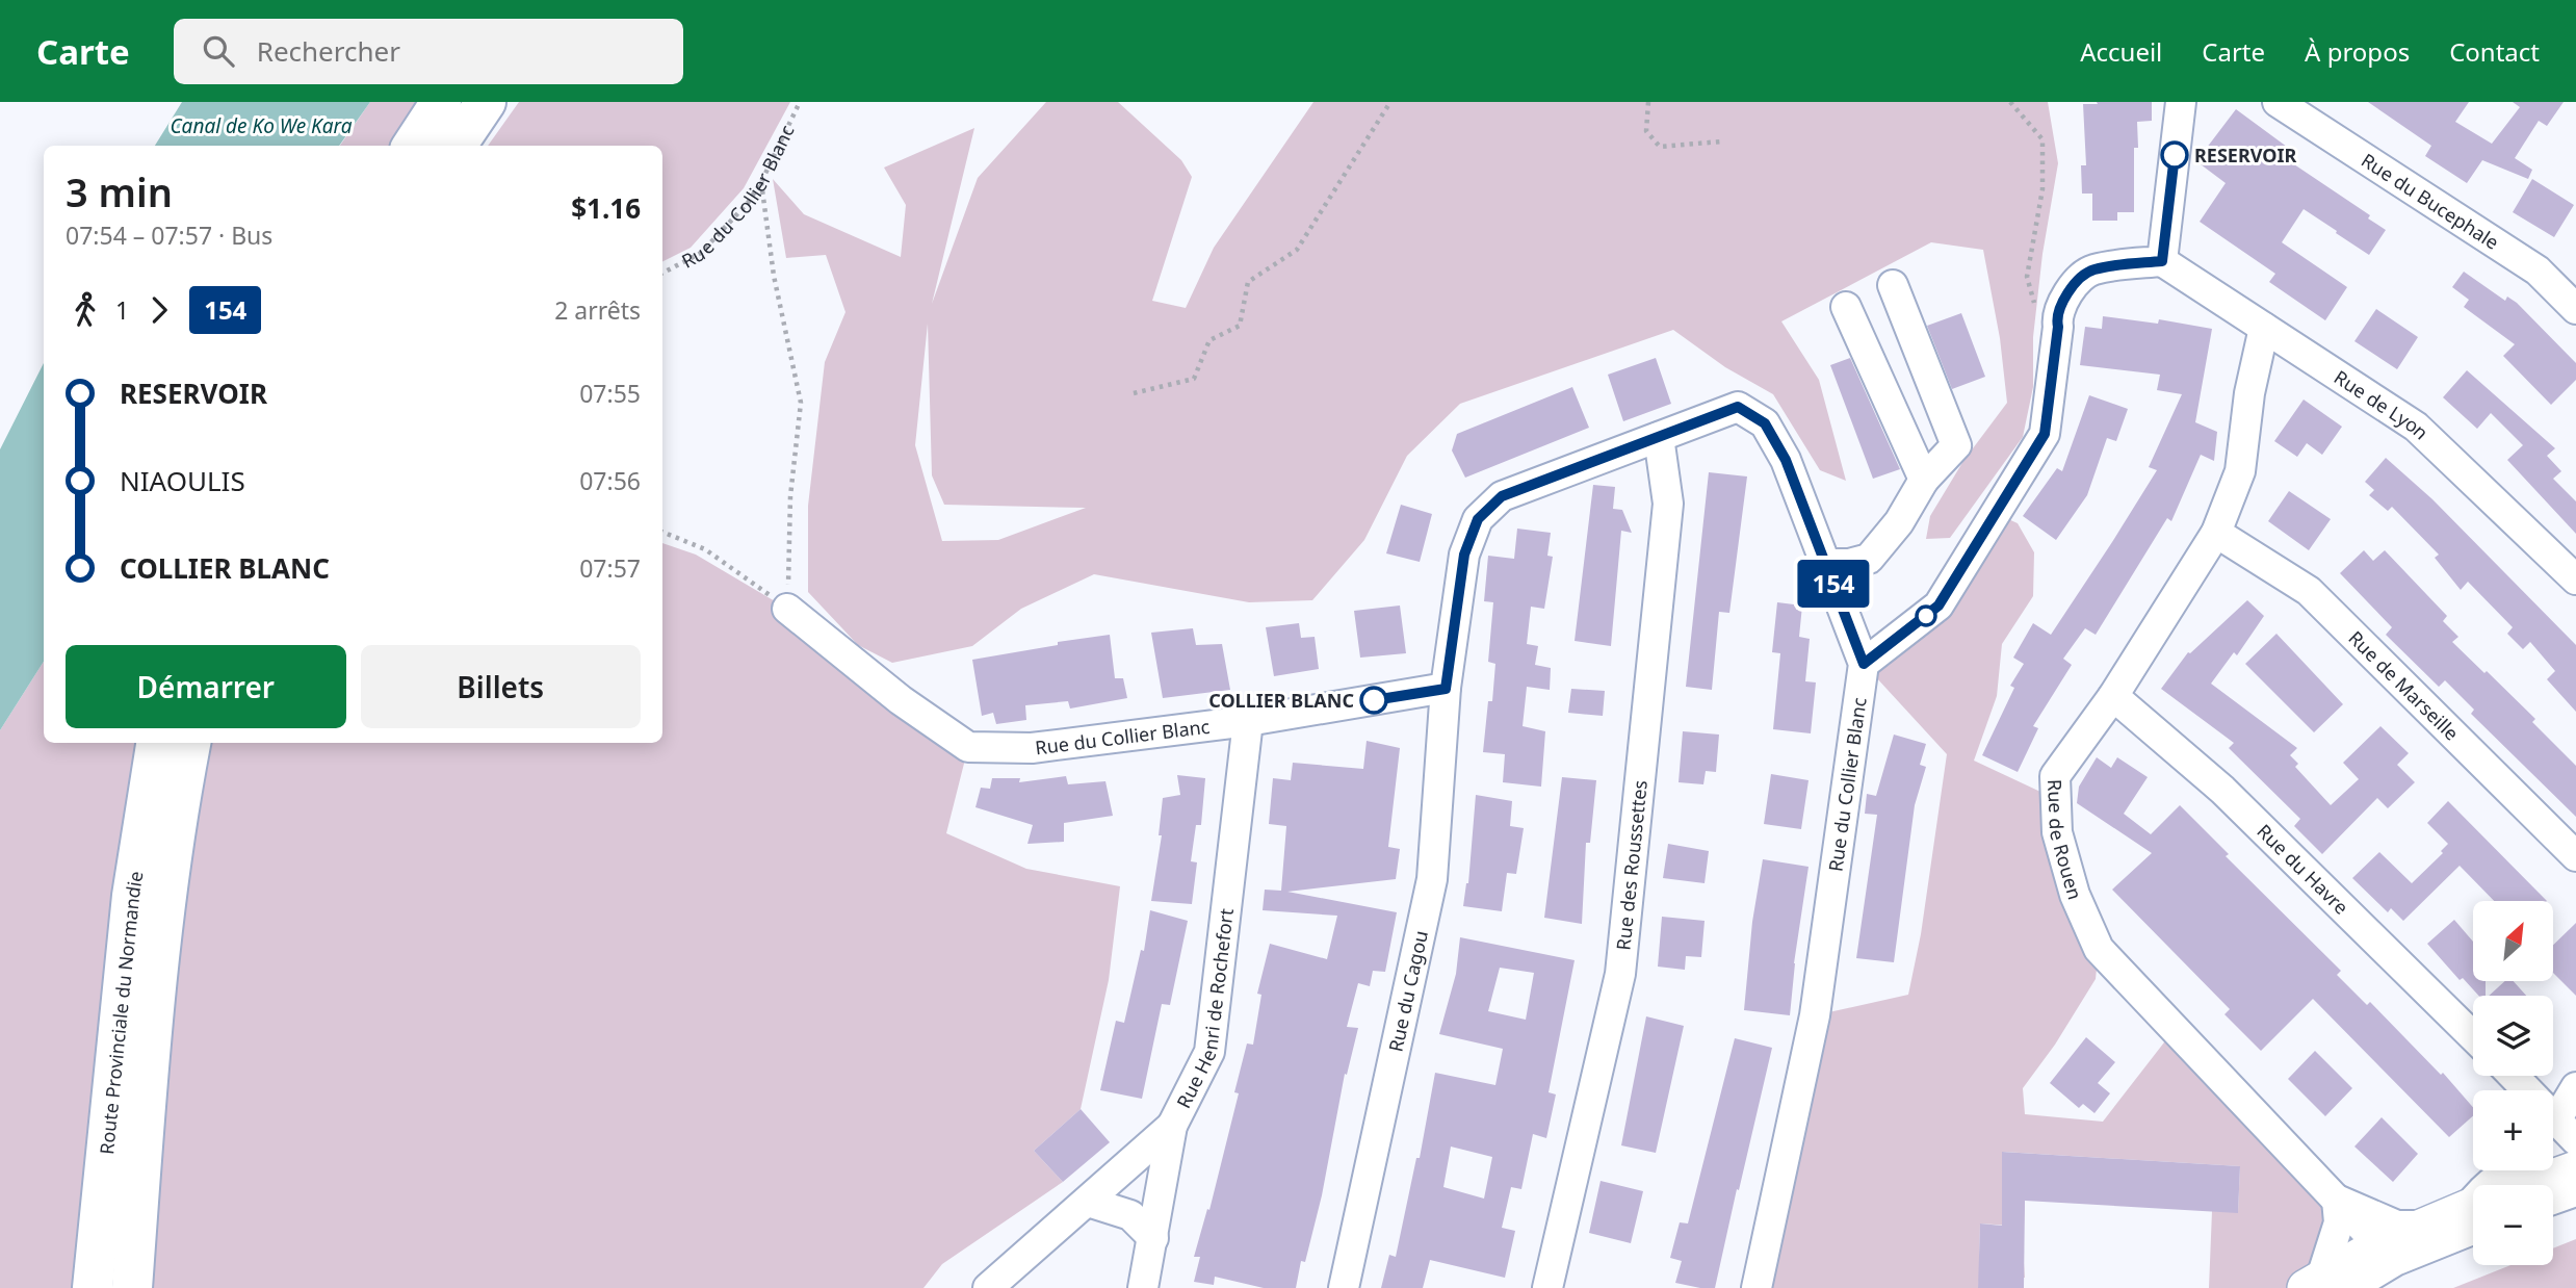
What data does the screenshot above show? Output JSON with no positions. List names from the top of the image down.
{
  "streets": {
    "highway": ["Route Provinciale du Normandie"],
    "street": [
      "Rue du Collier Blanc",
      "Rue du Bucephale",
      "Rue de Lyon",
      "Rue de Marseille",
      "Rue de Rouen",
      "Rue des Roussettes",
      "Rue du Havre",
      "Rue du Cagou",
      "Rue Henri de Rochefort"
    ]
  },
  "crossings": [
    ["Rue du Collier Blanc", "Rue des Roussettes"],
    ["Rue du Collier Blanc", "Rue du Cagou"],
    ["Rue du Collier Blanc", "Rue Henri de Rochefort"],
    ["Rue de Lyon", "Rue de Rouen"],
    ["Rue de Marseille", "Rue de Rouen"],
    ["Rue de Rouen", "Rue du Havre"]
  ],
  "water": ["Canal de Ko We Kara"],
  "places": ["RESERVOIR", "COLLIER BLANC"],
  "lines": ["bus line 154"],
  "north": "top right",
  "page": {
    "header": "Carte",
    "search": "Rechercher",
    "nav": [
      "Accueil",
      "Carte",
      "À propos",
      "Contact"
    ],
    "on_map": "154",
    "heading": ["3 min", "07:54 – 07:57 · Bus", "$1.16"],
    "legs": ["1", "154", "2 arrêts"],
    "list": [
      {
        "name": "RESERVOIR",
        "value": "07:55"
      },
      {
        "name": "NIAOULIS",
        "value": "07:56"
      },
      {
        "name": "COLLIER BLANC",
        "value": "07:57"
      }
    ],
    "buttons": ["Démarrer", "Billets"],
    "map_buttons": ["+", "−"]
  }
}
